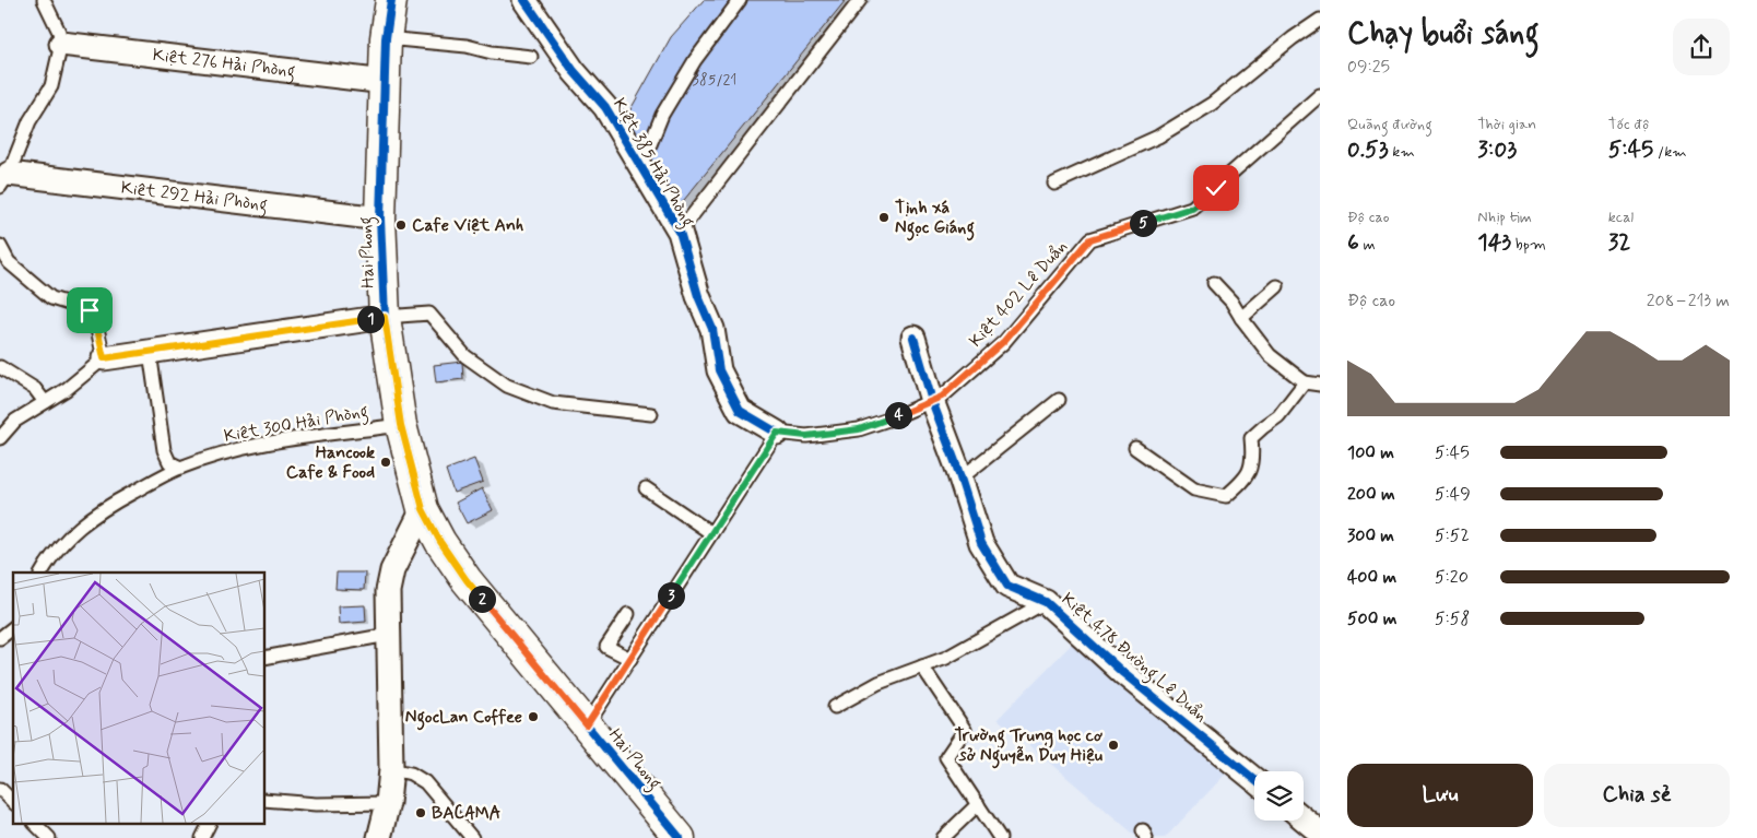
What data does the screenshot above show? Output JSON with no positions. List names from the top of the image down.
{
  "streets": {
    "street": [
      "Kiệt 276 Hải Phòng",
      "Kiệt 385 Hải Phòng",
      "Kiệt 292 Hải Phòng",
      "Hai Phong",
      "Kiệt 478 Đường Lê Duẩn"
    ],
    "lane": ["Kiệt 402 Lê Duẩn", "Kiệt 300 Hải Phòng"]
  },
  "crossings": [
    ["Kiệt 276 Hải Phòng", "Hai Phong"],
    ["Kiệt 385 Hải Phòng", "Kiệt 402 Lê Duẩn"],
    ["Kiệt 292 Hải Phòng", "Hai Phong"],
    ["Hai Phong", "Kiệt 300 Hải Phòng"],
    ["Kiệt 402 Lê Duẩn", "Kiệt 478 Đường Lê Duẩn"]
  ],
  "places": [
    "Tịnh xá Ngọc Giáng",
    "Cafe Việt Anh",
    "Hancook Cafe & Food",
    "NgocLan Coffee",
    "Trường Trung học cơ sở Nguyễn Duy Hiệu",
    "BACAMA"
  ],
  "house_numbers": ["385/21"],
  "page": {
    "heading": ["Chạy buổi sáng", "09:25"],
    "stats": [
      ["Quãng đường", "0.53 km"],
      ["Thời gian", "3:03"],
      ["Tốc độ", "5:45 /km"],
      ["Độ cao", "6 m"],
      ["Nhịp tim", "143 bpm"],
      ["kcal", "32"]
    ],
    "pins": [
      "5",
      "1",
      "4",
      "3",
      "2"
    ],
    "chart": ["Độ cao", "208–213 m"],
    "list": [
      {
        "name": "100 m",
        "note": "5:45"
      },
      {
        "name": "200 m",
        "note": "5:49"
      },
      {
        "name": "300 m",
        "note": "5:52"
      },
      {
        "name": "400 m",
        "note": "5:20"
      },
      {
        "name": "500 m",
        "note": "5:58"
      }
    ],
    "buttons": ["Lưu", "Chia sẻ"]
  }
}
